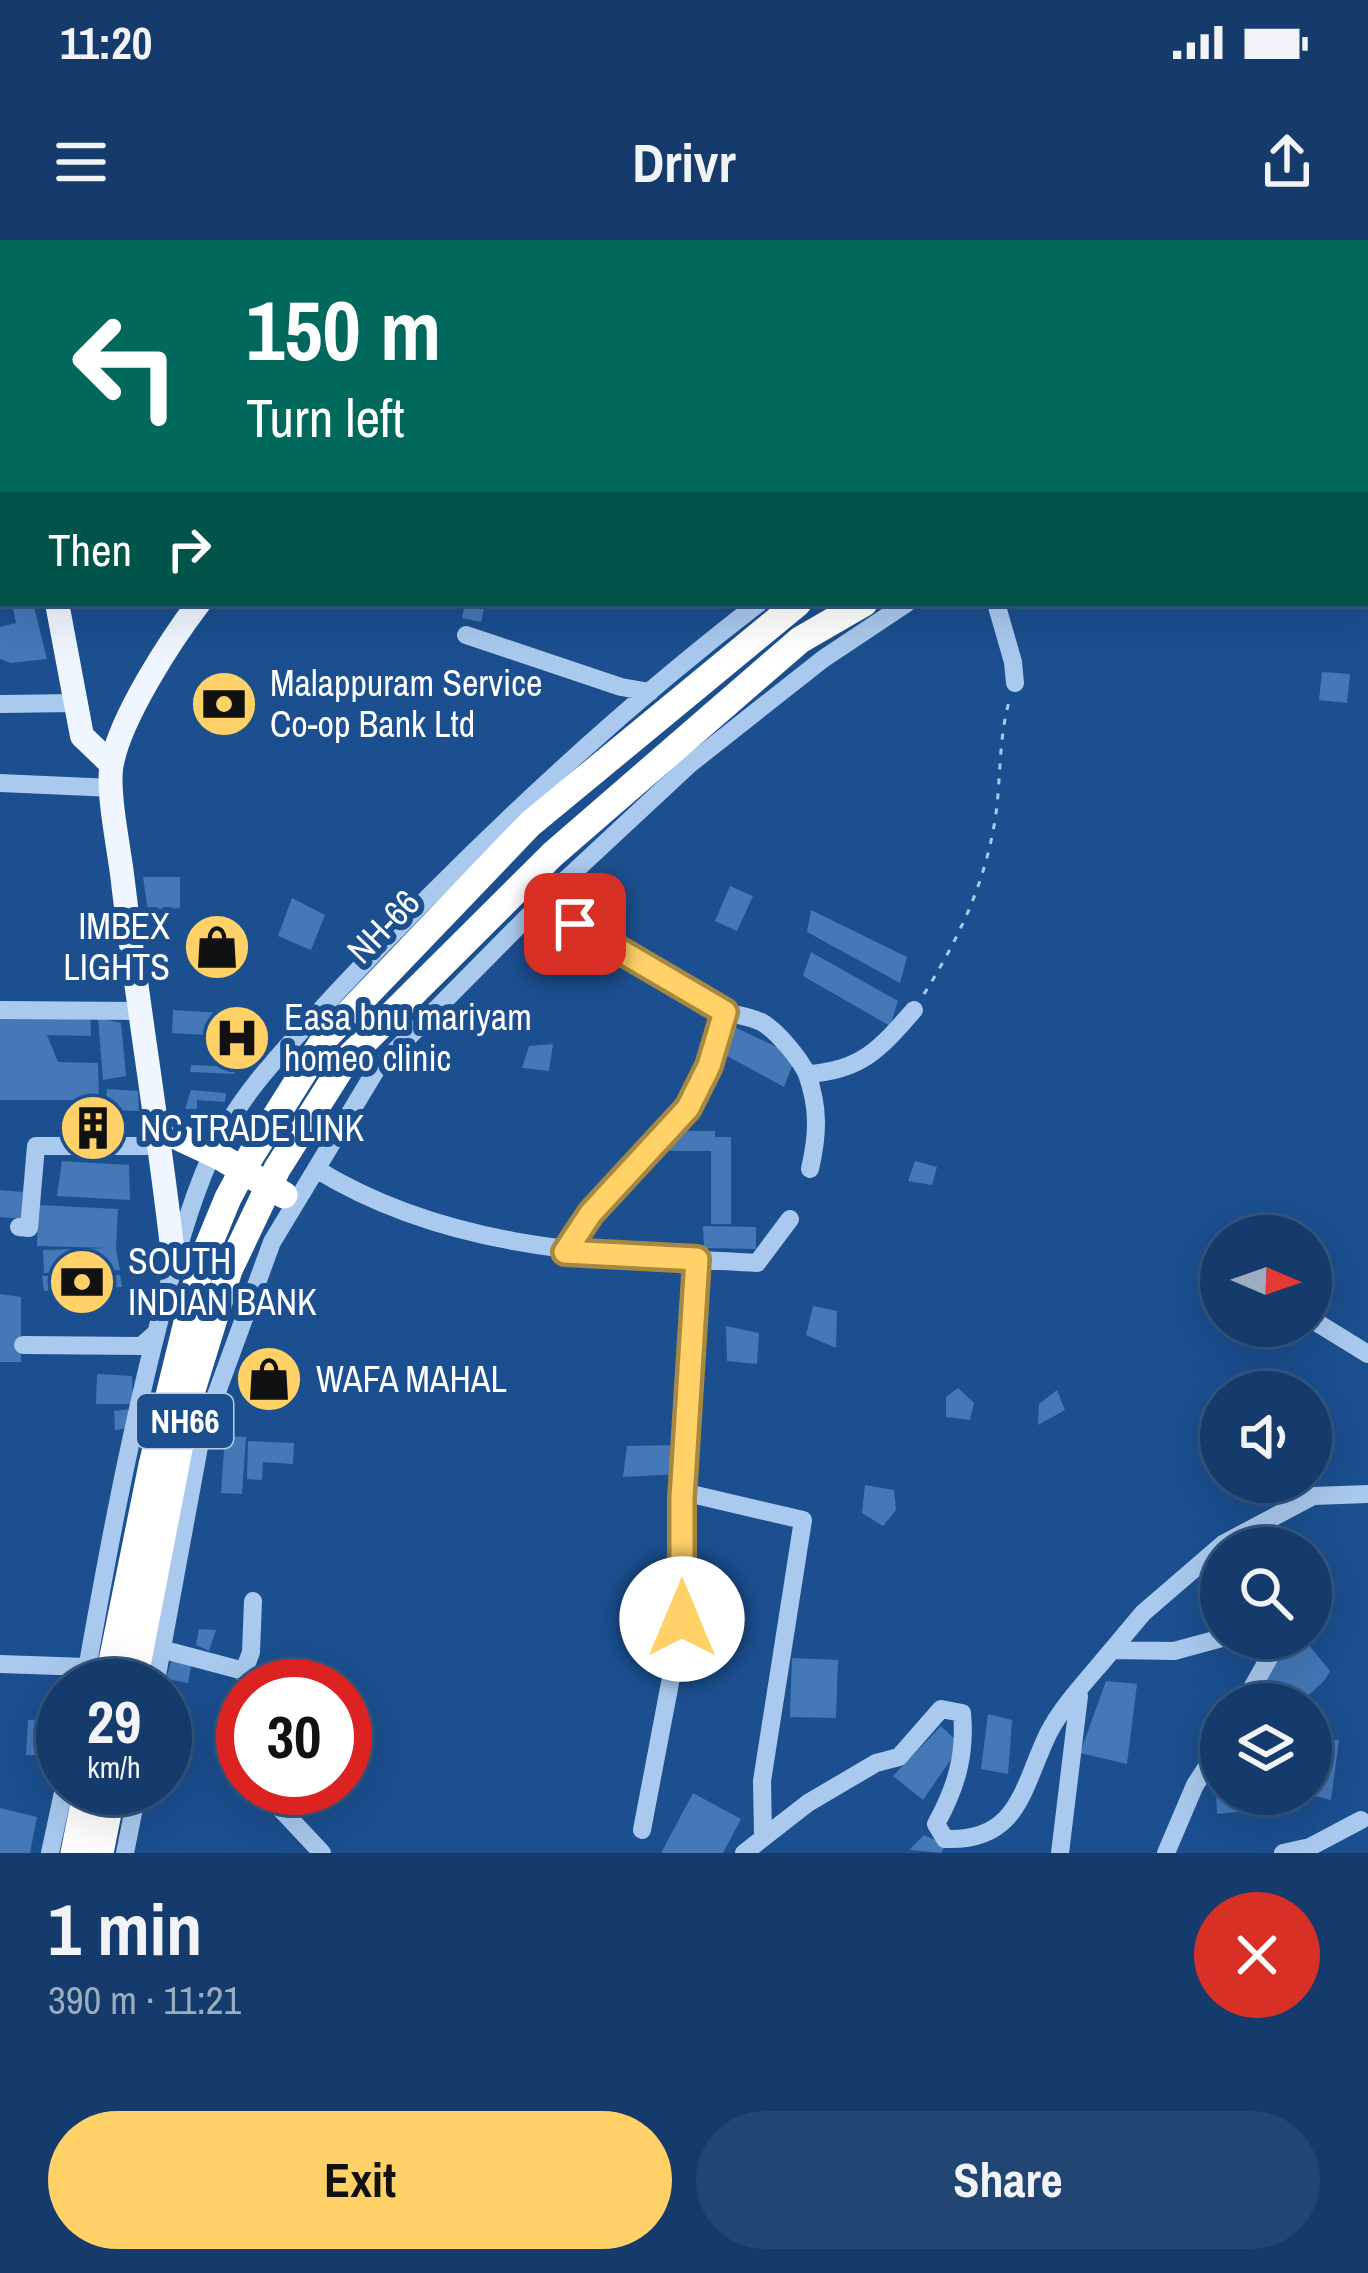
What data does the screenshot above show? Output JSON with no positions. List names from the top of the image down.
{
  "streets": {
    "highway": ["NH-66", "NH66"]
  },
  "places": {
    "bank": ["Malappuram Service Co-op Bank Ltd", "SOUTH INDIAN BANK"],
    "shop": ["IMBEX LIGHTS", "WAFA MAHAL"],
    "hospital": ["Easa bnu mariyam homeo clinic"],
    "building": ["NC TRADE LINK"]
  },
  "north": "right",
  "page": {
    "status": "11:20",
    "header": "Drivr",
    "turn": ["150 m", "Turn left"],
    "then": "Then",
    "speed": "29 km/h",
    "limit": "30",
    "heading": ["1 min", "390 m · 11:21"],
    "buttons": ["Exit", "Share"]
  }
}
